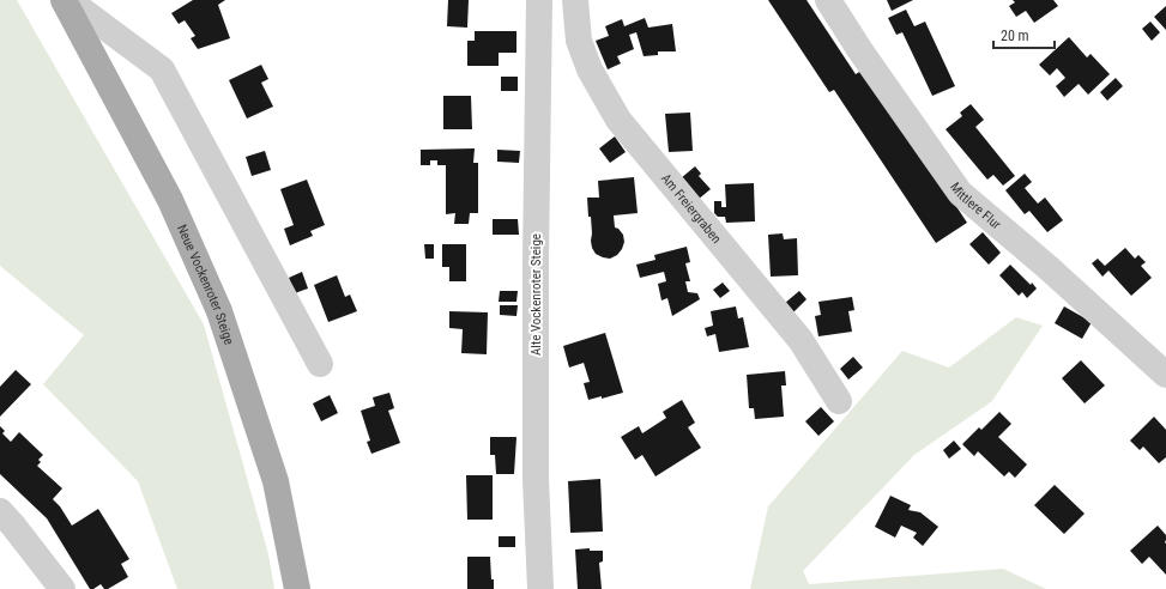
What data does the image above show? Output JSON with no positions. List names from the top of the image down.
{
  "streets": {
    "main road": ["Neue Vockenroter Steige"],
    "street": ["Mittlere Flur", "Am Freiergraben", "Alte Vockenroter Steige"]
  },
  "scale_bar": "20 m"
}
